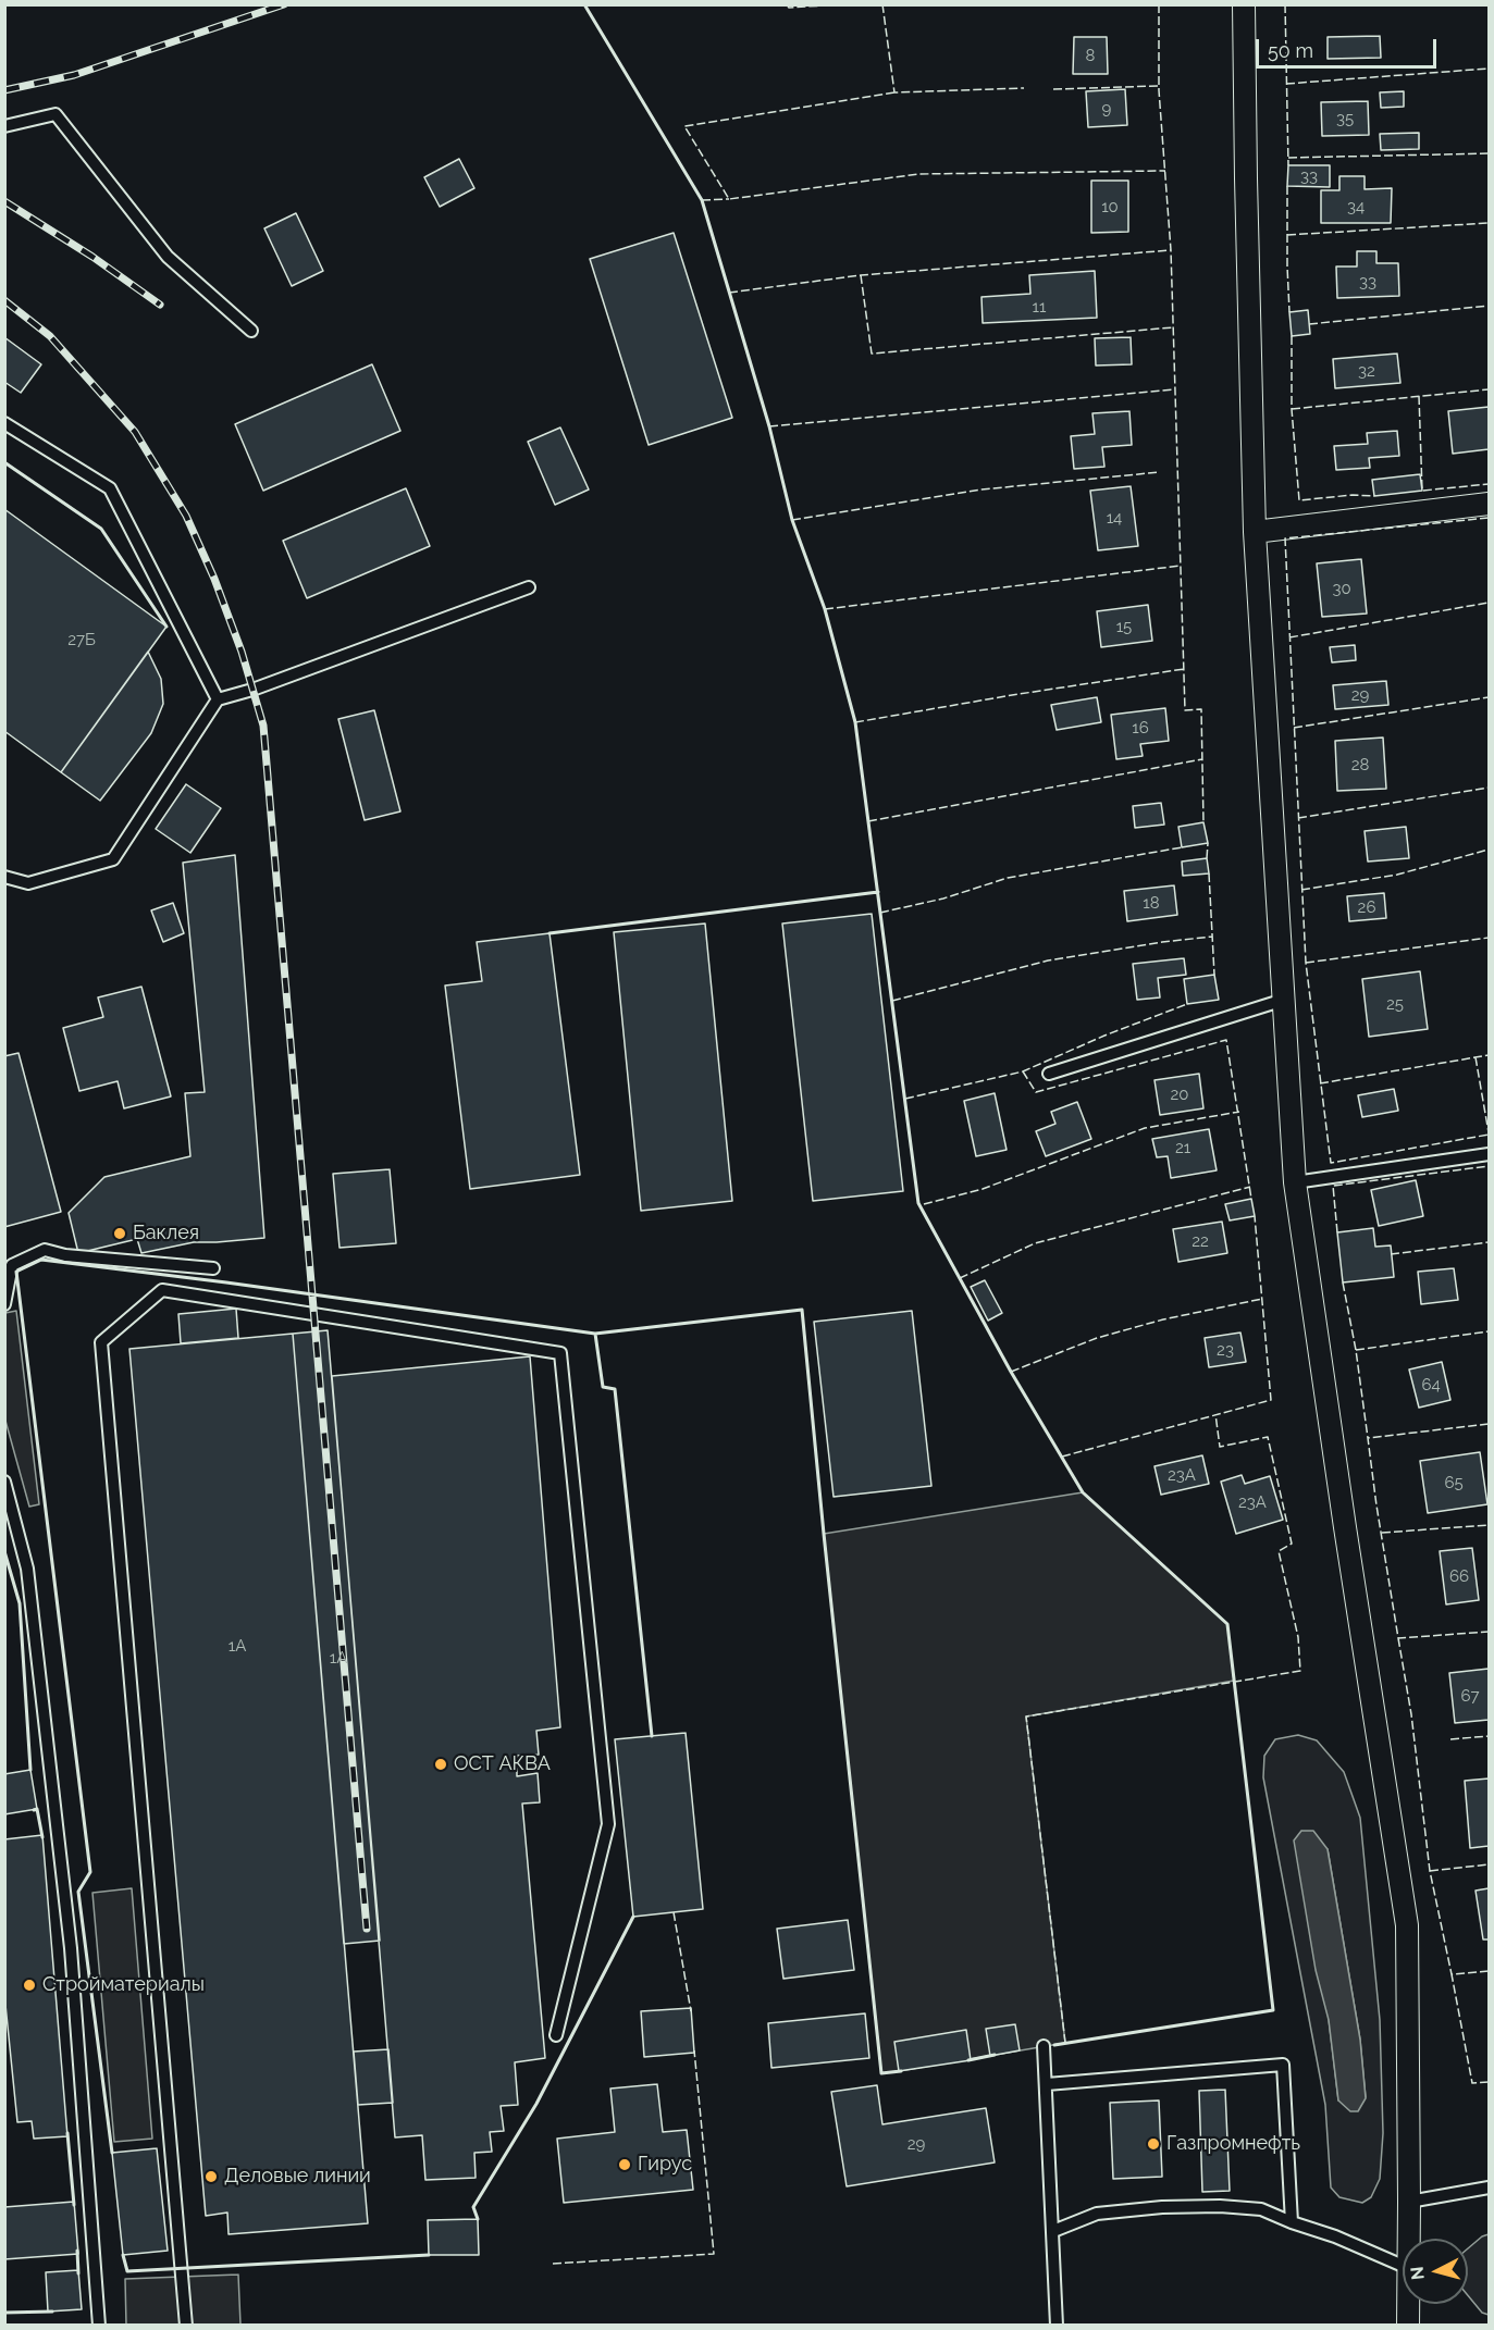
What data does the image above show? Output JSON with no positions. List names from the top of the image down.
{
  "places": [
    "Баклея",
    "ОСТ АКВА",
    "Стройматериалы",
    "Газпромнефть",
    "Гирус",
    "Деловые линии"
  ],
  "house_numbers": [
    "8",
    "9",
    "35",
    "33",
    "10",
    "34",
    "33",
    "11",
    "32",
    "14",
    "30",
    "15",
    "27Б",
    "29",
    "16",
    "28",
    "18",
    "26",
    "25",
    "20",
    "21",
    "22",
    "23",
    "64",
    "23А",
    "65",
    "23А",
    "66",
    "1А",
    "1А",
    "67",
    "29"
  ],
  "scale_bar": "50 m",
  "north": "left"
}
